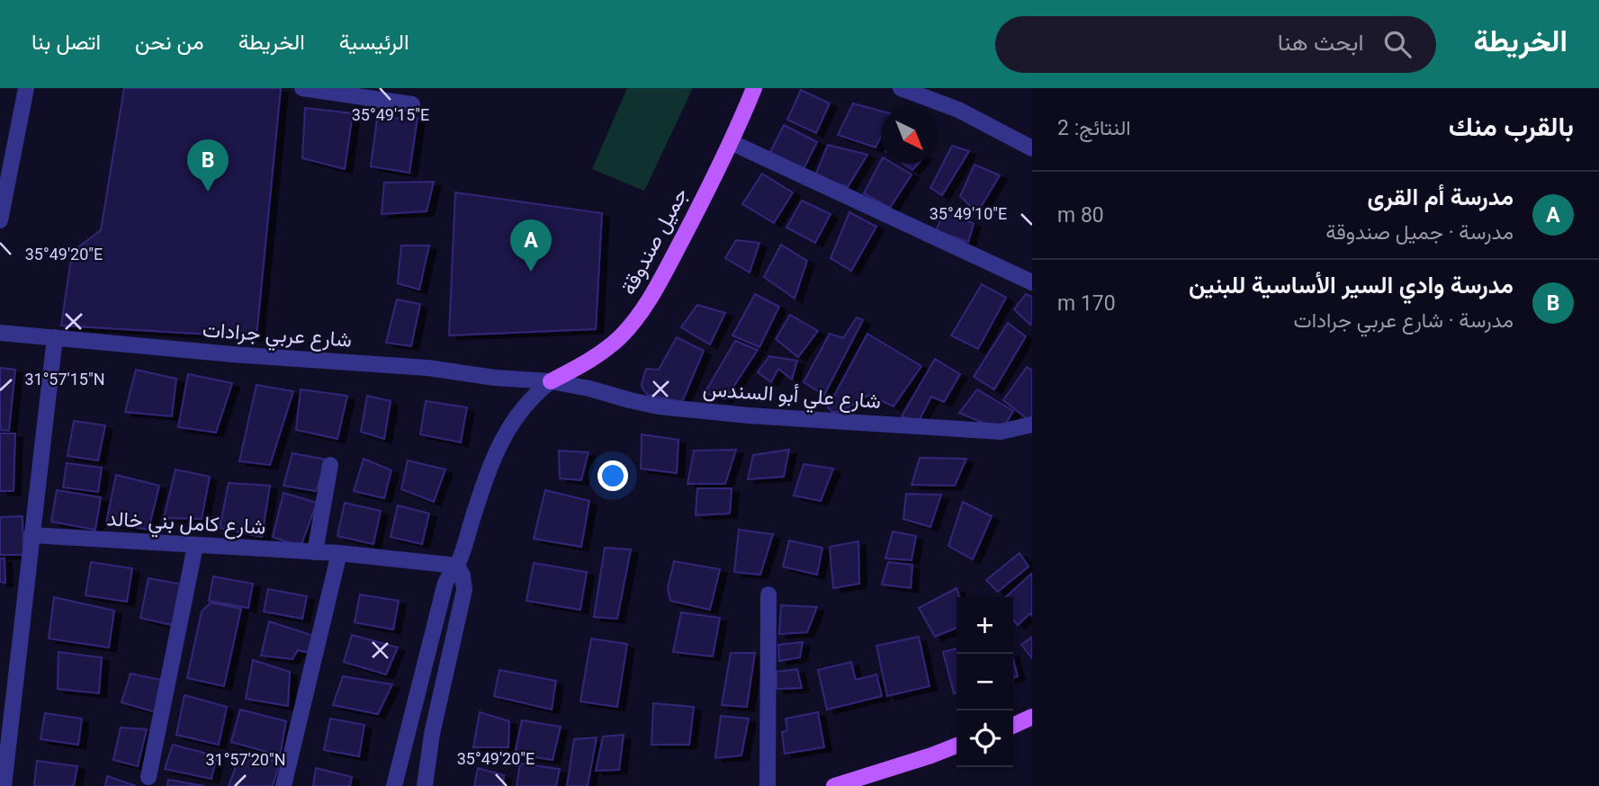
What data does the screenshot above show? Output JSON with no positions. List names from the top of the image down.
{
  "streets": {
    "main road": ["جميل صندوقة"],
    "street": ["شارع عربي جرادات", "شارع علي أبو السندس", "شارع كامل بني خالد"]
  },
  "crossings": [
    ["جميل صندوقة", "شارع عربي جرادات"],
    ["جميل صندوقة", "شارع علي أبو السندس"],
    ["شارع عربي جرادات", "شارع علي أبو السندس"]
  ],
  "north": "bottom right",
  "page": {
    "header": "الخريطة",
    "search": "ابحث هنا",
    "nav": [
      "الرئيسية",
      "الخريطة",
      "من نحن",
      "اتصل بنا"
    ],
    "heading": ["بالقرب منك", "النتائج: 2"],
    "pins": ["B", "A"],
    "list": [
      {
        "mark": "A",
        "name": "مدرسة أم القرى",
        "note": "مدرسة · جميل صندوقة",
        "value": "80 m"
      },
      {
        "mark": "B",
        "name": "مدرسة وادي السير الأساسية للبنين",
        "note": "مدرسة · شارع عربي جرادات",
        "value": "170 m"
      }
    ],
    "map_buttons": ["+", "−"]
  },
  "coordinates": [
    "35°49'15\"E",
    "35°49'10\"E",
    "35°49'20\"E",
    "31°57'15\"N",
    "31°57'20\"N"
  ]
}
